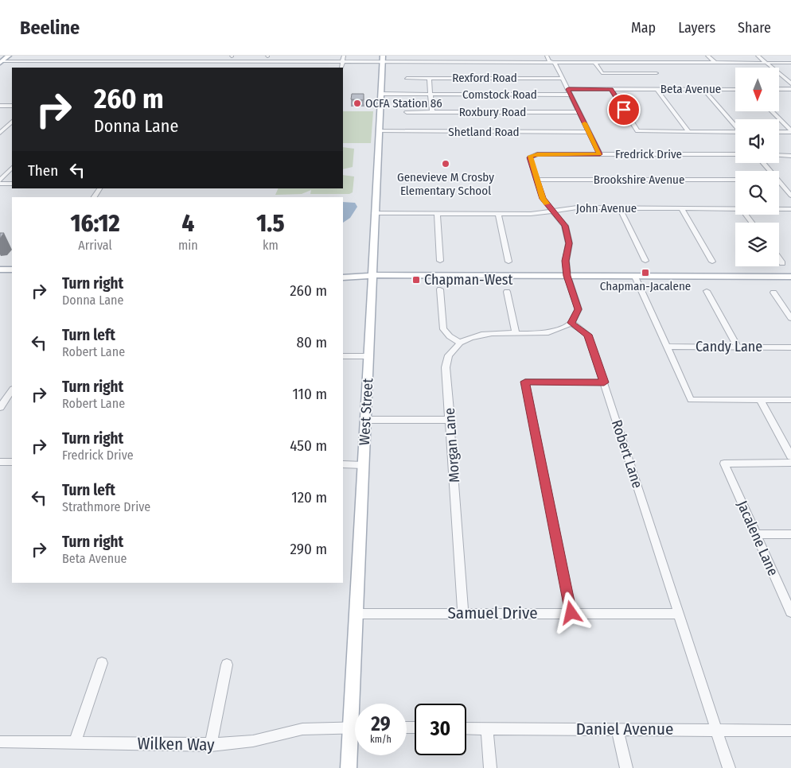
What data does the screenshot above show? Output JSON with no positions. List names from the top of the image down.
{
  "streets": {
    "main road": ["West Street"],
    "street": [
      "Rexford Road",
      "Beta Avenue",
      "Comstock Road",
      "Roxbury Road",
      "Shetland Road",
      "Fredrick Drive",
      "Brookshire Avenue",
      "John Avenue",
      "Candy Lane",
      "Morgan Lane",
      "Robert Lane",
      "Jacalene Lane",
      "Samuel Drive",
      "Daniel Avenue",
      "Wilken Way"
    ]
  },
  "crossings": [
    ["Comstock Road", "West Street"],
    ["Shetland Road", "West Street"],
    ["Fredrick Drive", "Brookshire Avenue"],
    ["John Avenue", "West Street"],
    ["West Street", "Samuel Drive"],
    ["Morgan Lane", "Samuel Drive"],
    ["Robert Lane", "Samuel Drive"],
    ["Robert Lane", "Daniel Avenue"]
  ],
  "places": {
    "other": ["OCFA Station 86", "Genevieve M Crosby Elementary School"],
    "transit": ["Chapman-Jacalene", "Chapman-West"]
  },
  "north": "bottom",
  "page": {
    "header": "Beeline",
    "nav": ["Map", "Layers", "Share"],
    "turn": ["260 m", "Donna Lane"],
    "then": "Then",
    "eta": [
      "16:12",
      "Arrival",
      "4",
      "min",
      "1.5",
      "km"
    ],
    "list": [
      {
        "name": "Turn right",
        "note": "Donna Lane",
        "value": "260 m"
      },
      {
        "name": "Turn left",
        "note": "Robert Lane",
        "value": "80 m"
      },
      {
        "name": "Turn right",
        "note": "Robert Lane",
        "value": "110 m"
      },
      {
        "name": "Turn right",
        "note": "Fredrick Drive",
        "value": "450 m"
      },
      {
        "name": "Turn left",
        "note": "Strathmore Drive",
        "value": "120 m"
      },
      {
        "name": "Turn right",
        "note": "Beta Avenue",
        "value": "290 m"
      }
    ],
    "speed": "29 km/h",
    "limit": "30"
  }
}
